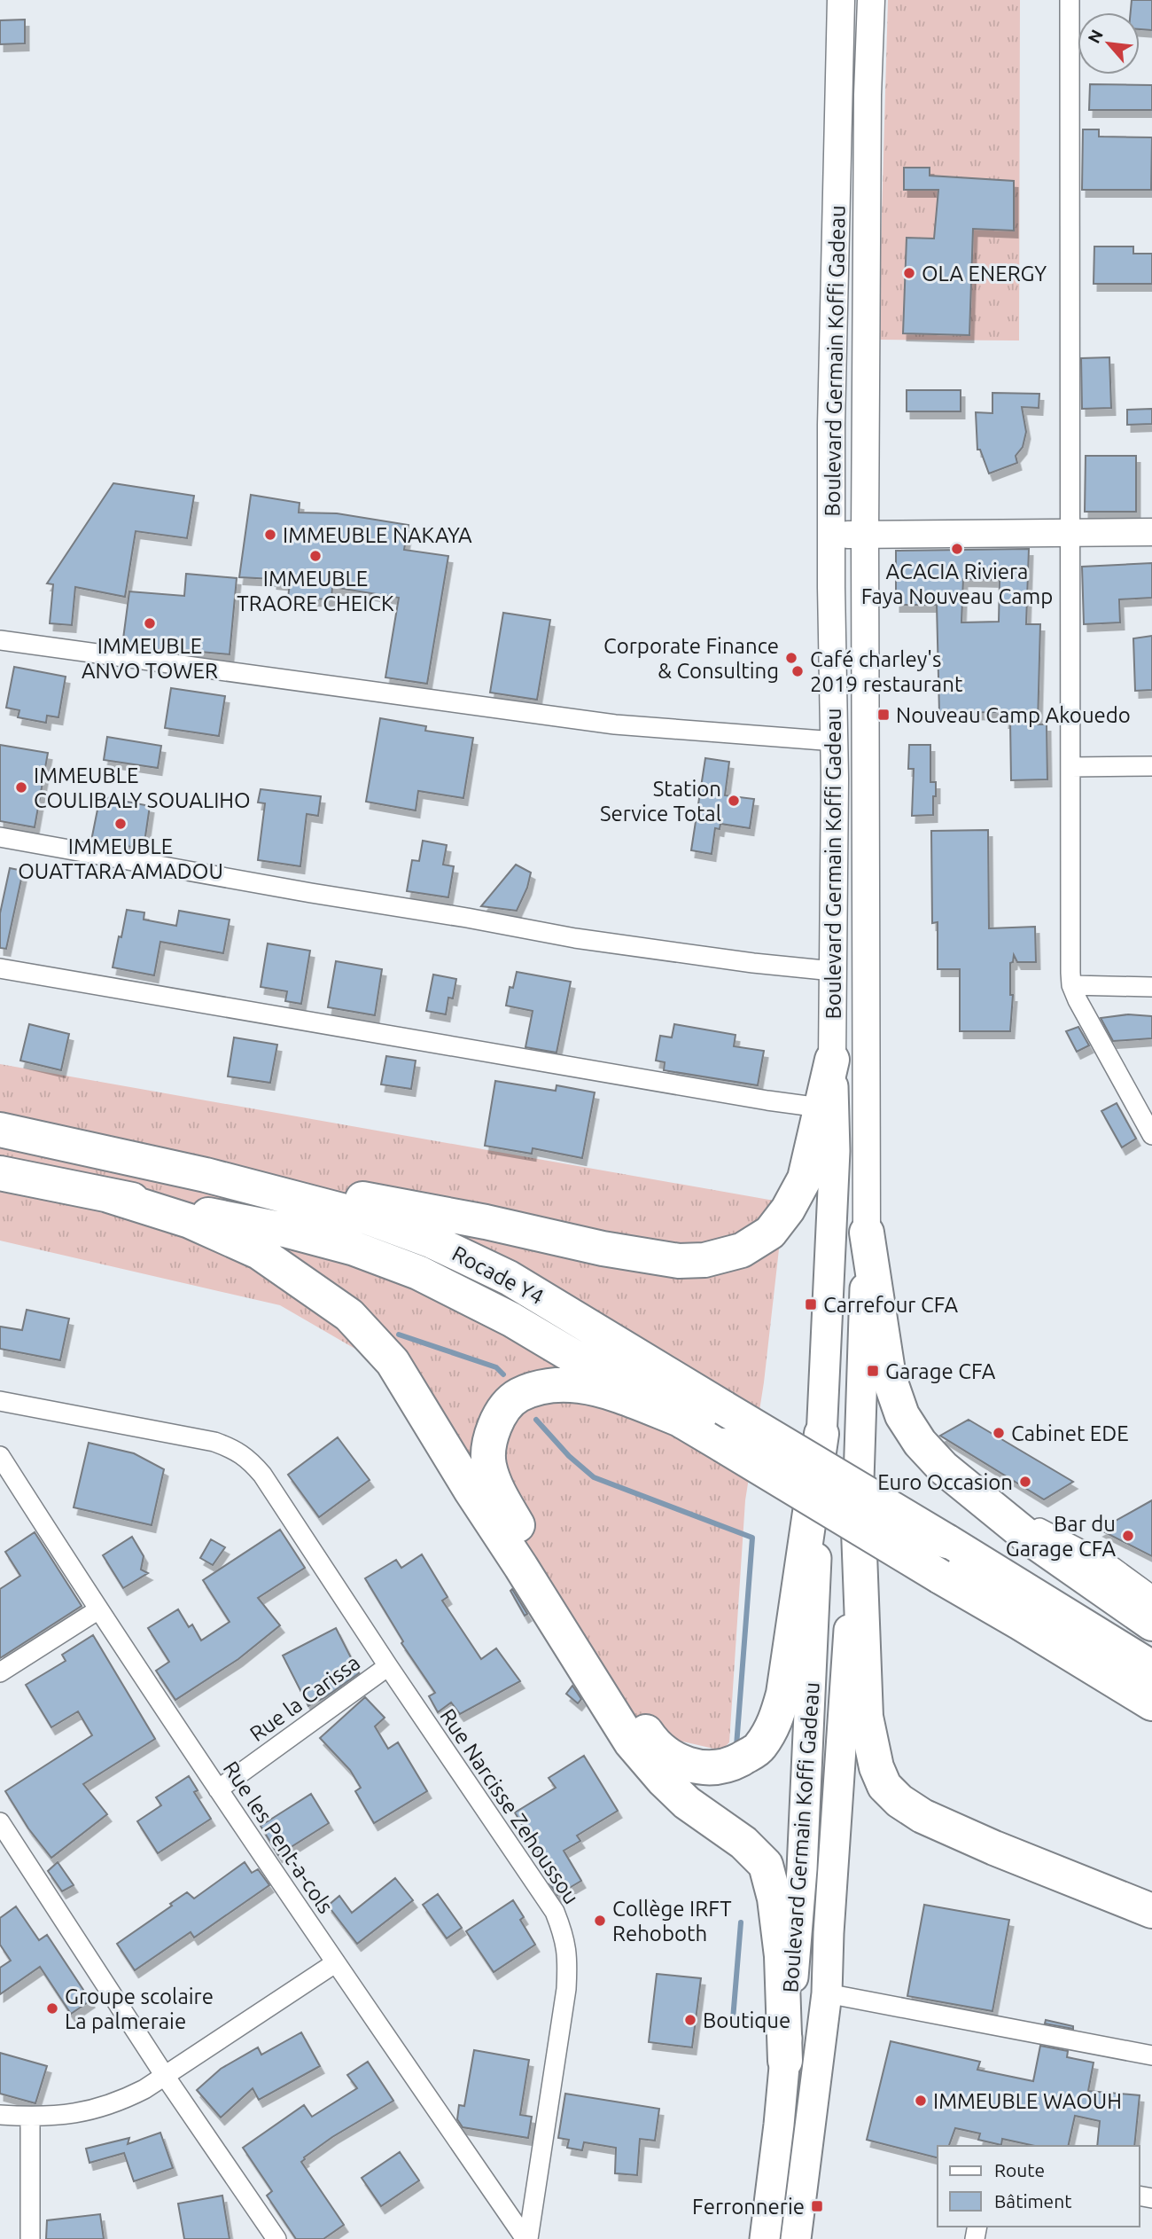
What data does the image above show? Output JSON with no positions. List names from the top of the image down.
{
  "streets": {
    "highway": ["Rocade Y4"],
    "main road": ["Boulevard Germain Koffi Gadeau"],
    "street": ["Rue la Carissa", "Rue Narcisse Zehoussou", "Rue les Pent-a-cols"]
  },
  "crossings": [
    ["Rue la Carissa", "Rue Narcisse Zehoussou"],
    ["Rue la Carissa", "Rue les Pent-a-cols"],
    ["Rue Narcisse Zehoussou", "Rue les Pent-a-cols"]
  ],
  "places": {
    "other": [
      "OLA ENERGY",
      "IMMEUBLE NAKAYA",
      "ACACIA Riviera Faya Nouveau Camp",
      "IMMEUBLE TRAORE CHEICK",
      "IMMEUBLE ANVO TOWER",
      "Corporate Finance & Consulting",
      "Café charley's 2019 restaurant",
      "IMMEUBLE COULIBALY SOUALIHO",
      "Station Service Total",
      "IMMEUBLE OUATTARA AMADOU",
      "Cabinet EDE",
      "Euro Occasion",
      "Bar du Garage CFA",
      "Collège IRFT Rehoboth",
      "Groupe scolaire La palmeraie",
      "Boutique",
      "IMMEUBLE WAOUH"
    ],
    "transit": [
      "Nouveau Camp Akouedo",
      "Carrefour CFA",
      "Garage CFA",
      "Ferronnerie"
    ]
  },
  "legend": ["Route", "Bâtiment"],
  "north": "top left"
}
